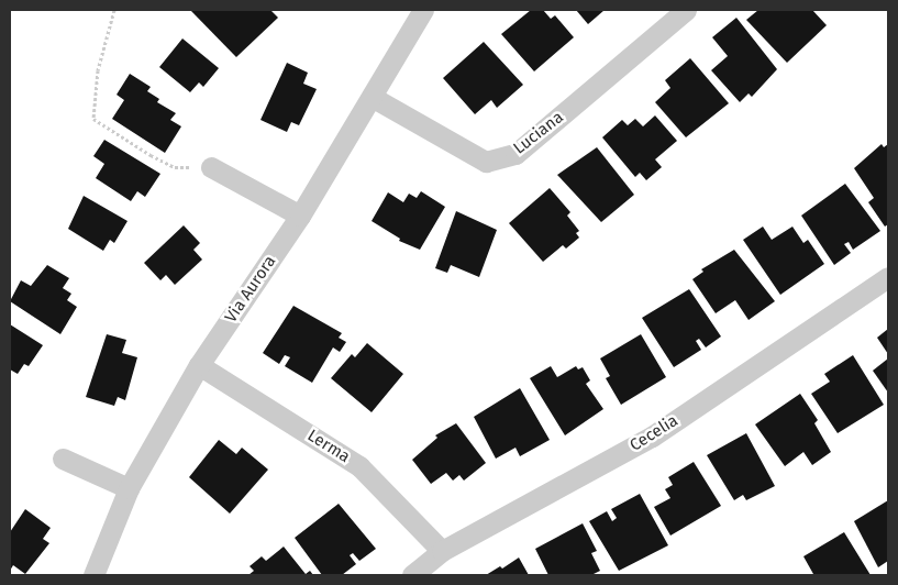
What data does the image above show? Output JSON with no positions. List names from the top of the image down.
{
  "streets": {
    "street": [
      "Luciana",
      "Via Aurora",
      "Cecelia",
      "Lerma"
    ]
  },
  "crossings": [
    ["Luciana", "Via Aurora"],
    ["Via Aurora", "Lerma"],
    ["Cecelia", "Lerma"]
  ]
}
